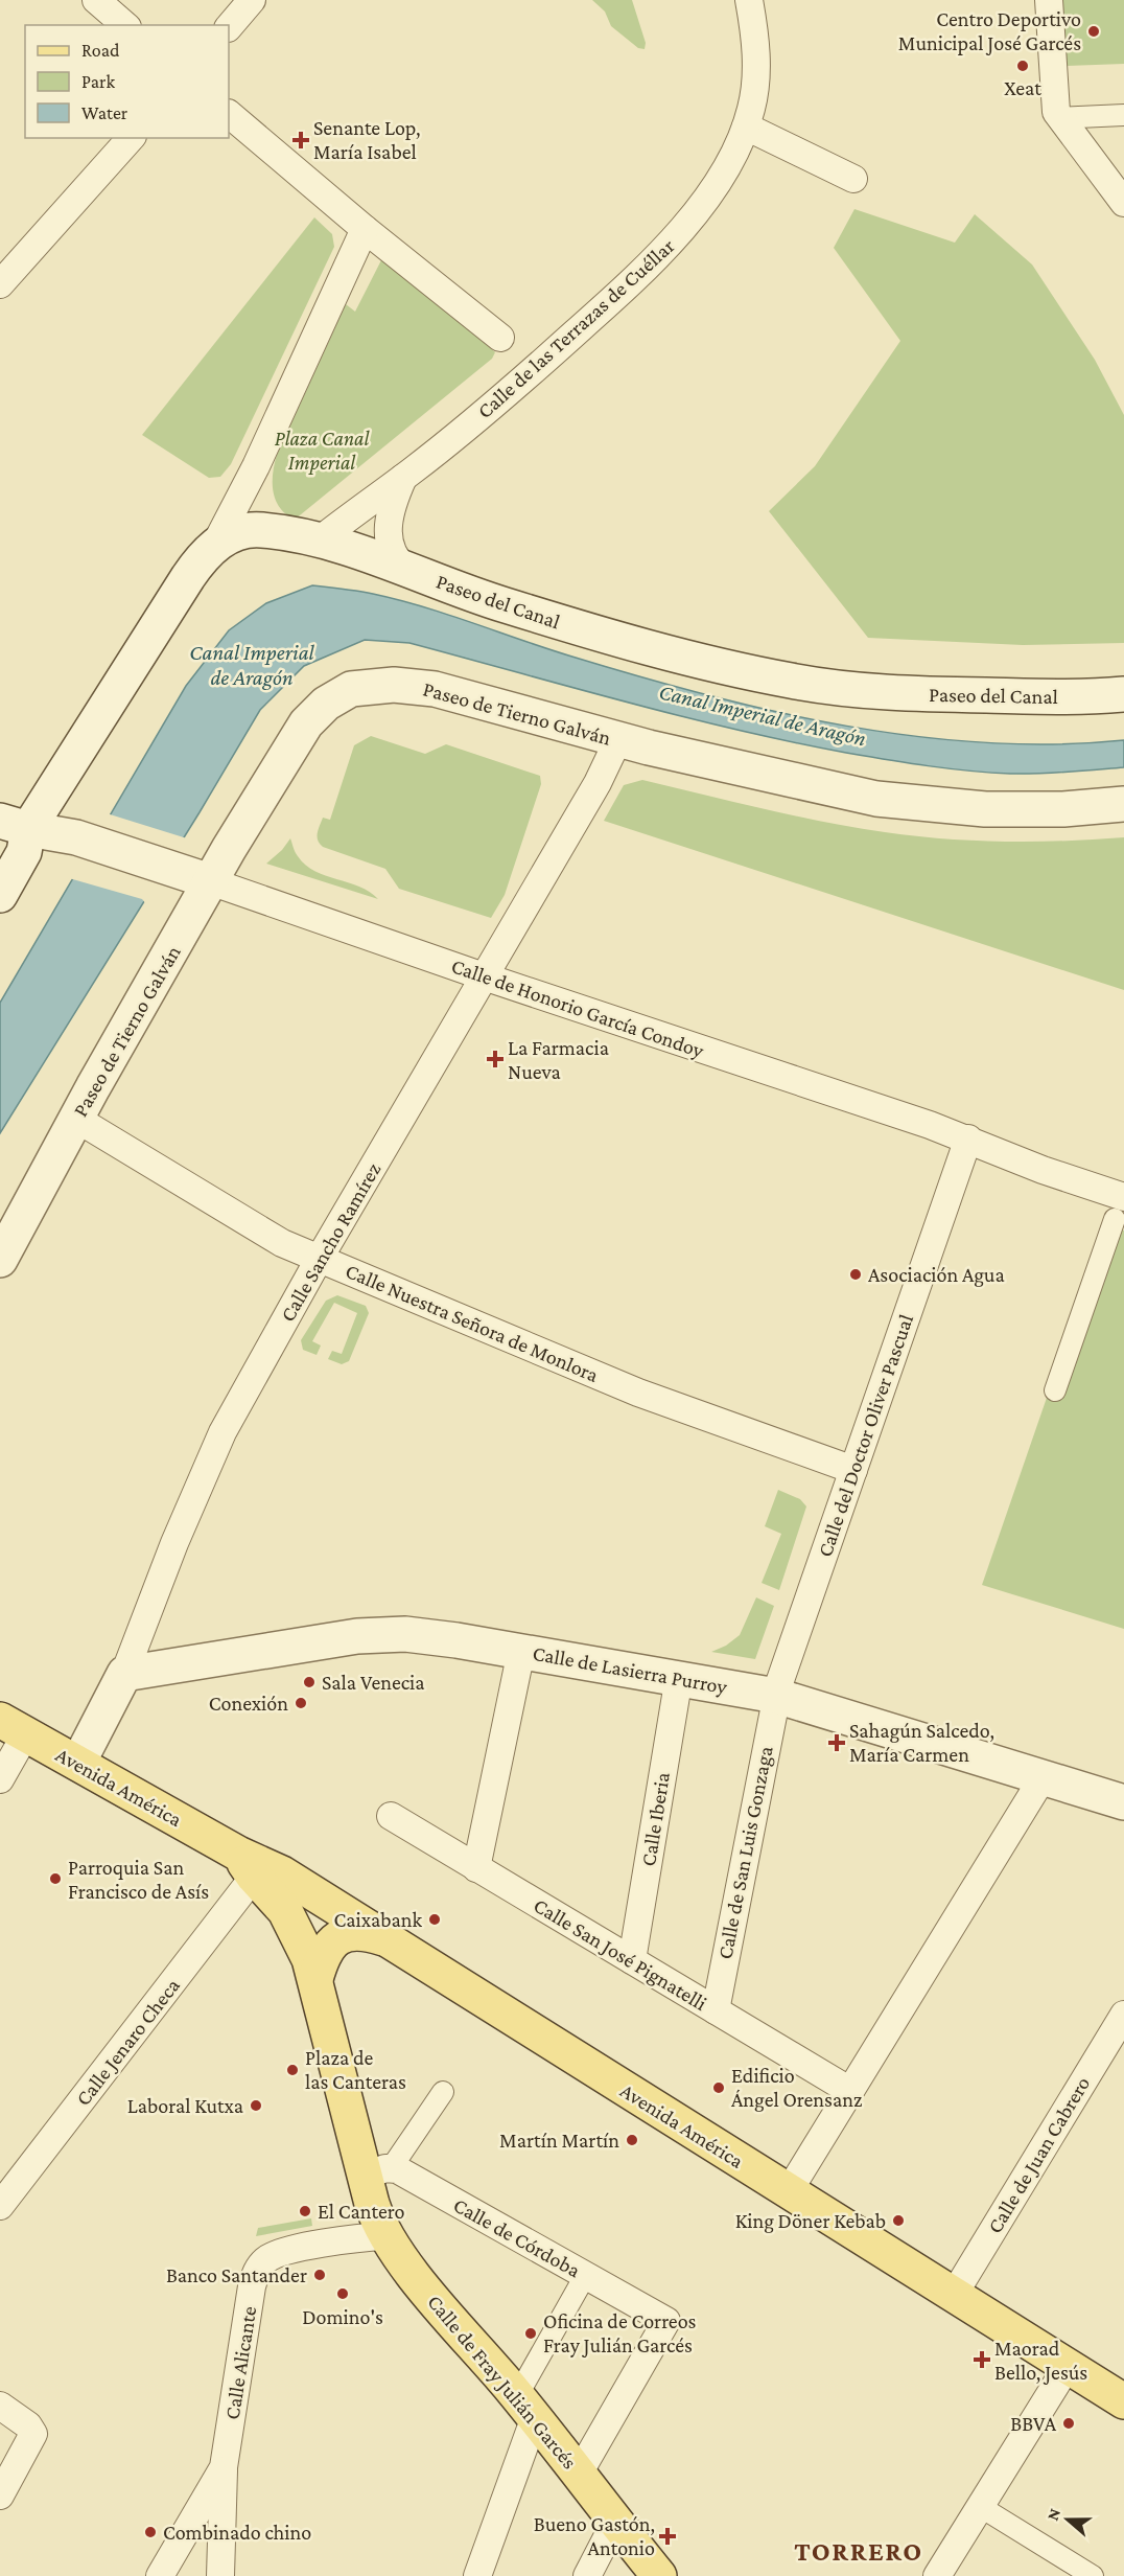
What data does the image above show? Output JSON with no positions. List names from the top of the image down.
{
  "streets": {
    "main road": ["Avenida América", "Calle de Fray Julián Garcés"],
    "street": [
      "Calle de las Terrazas de Cuéllar",
      "Paseo del Canal",
      "Paseo de Tierno Galván",
      "Calle de Honorio García Condoy",
      "Calle Sancho Ramírez",
      "Calle Nuestra Señora de Monlora",
      "Calle del Doctor Oliver Pascual",
      "Calle de Lasierra Purroy",
      "Calle Iberia",
      "Calle de San Luis Gonzaga",
      "Calle San José Pignatelli",
      "Calle Jenaro Checa",
      "Calle de Juan Cabrero",
      "Calle de Córdoba",
      "Calle Alicante"
    ]
  },
  "crossings": [
    ["Calle de las Terrazas de Cuéllar", "Paseo del Canal"],
    ["Paseo del Canal", "Calle de Honorio García Condoy"],
    ["Paseo de Tierno Galván", "Calle de Honorio García Condoy"],
    ["Paseo de Tierno Galván", "Calle Sancho Ramírez"],
    ["Paseo de Tierno Galván", "Calle Nuestra Señora de Monlora"],
    ["Calle de Honorio García Condoy", "Calle Sancho Ramírez"],
    ["Calle de Honorio García Condoy", "Calle del Doctor Oliver Pascual"],
    ["Calle Sancho Ramírez", "Calle Nuestra Señora de Monlora"],
    ["Calle Sancho Ramírez", "Calle de Lasierra Purroy"],
    ["Calle Sancho Ramírez", "Avenida América"],
    ["Calle Nuestra Señora de Monlora", "Calle del Doctor Oliver Pascual"],
    ["Calle del Doctor Oliver Pascual", "Calle de Lasierra Purroy"],
    ["Calle del Doctor Oliver Pascual", "Calle de San Luis Gonzaga"],
    ["Calle de Lasierra Purroy", "Calle Iberia"],
    ["Calle de Lasierra Purroy", "Calle de San Luis Gonzaga"],
    ["Avenida América", "Calle Jenaro Checa"],
    ["Avenida América", "Calle de Juan Cabrero"],
    ["Calle Iberia", "Calle San José Pignatelli"],
    ["Calle de San Luis Gonzaga", "Calle San José Pignatelli"],
    ["Calle de Córdoba", "Calle de Fray Julián Garcés"],
    ["Calle Alicante", "Calle de Fray Julián Garcés"]
  ],
  "districts": ["TORRERO"],
  "water": ["Canal Imperial de Aragón"],
  "parks": ["Plaza Canal Imperial"],
  "places": {
    "other": [
      "Centro Deportivo Municipal José Garcés",
      "Xeat",
      "Asociación Agua",
      "Sala Venecia",
      "Conexión",
      "Parroquia San Francisco de Asís",
      "Caixabank",
      "Plaza de las Canteras",
      "Edificio Ángel Orensanz",
      "Laboral Kutxa",
      "Martín Martín",
      "El Cantero",
      "King Döner Kebab",
      "Banco Santander",
      "Domino's",
      "Oficina de Correos Fray Julián Garcés",
      "BBVA",
      "Combinado chino"
    ],
    "health": [
      "Senante Lop, María Isabel",
      "La Farmacia Nueva",
      "Sahagún Salcedo, María Carmen",
      "Maorad Bello, Jesús",
      "Bueno Gastón, Antonio"
    ]
  },
  "legend": ["Road", "Park", "Water"],
  "north": "left"
}
